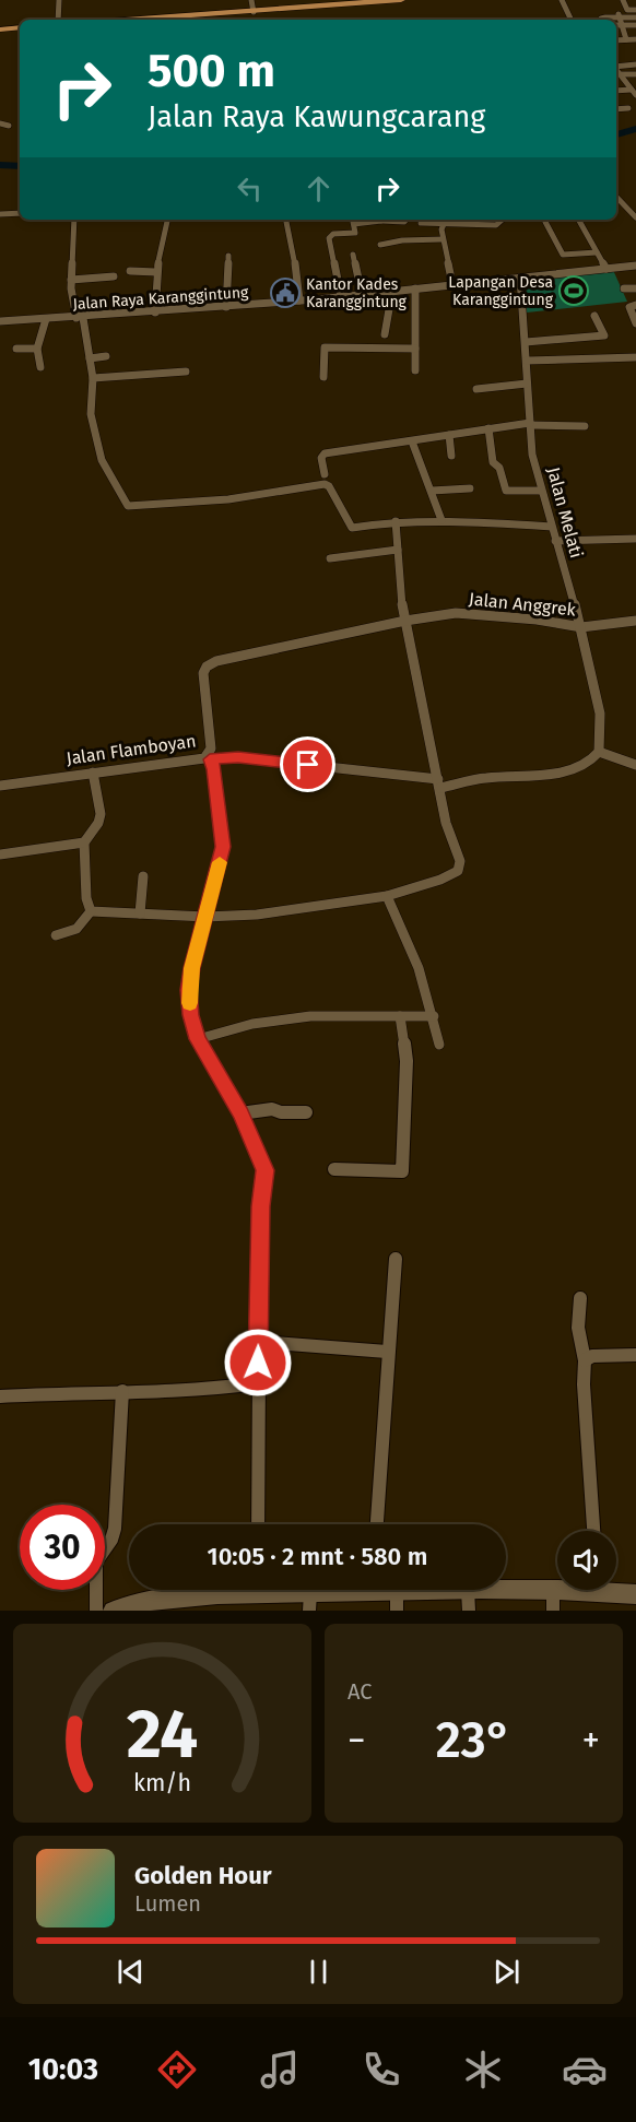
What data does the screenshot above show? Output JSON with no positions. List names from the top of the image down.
{
  "streets": {
    "street": [
      "Jalan Raya Karanggintung",
      "Jalan Melati",
      "Jalan Anggrek",
      "Jalan Flamboyan"
    ]
  },
  "crossings": [
    ["Jalan Raya Karanggintung", "Jalan Melati"],
    ["Jalan Melati", "Jalan Anggrek"],
    ["Jalan Anggrek", "Jalan Flamboyan"]
  ],
  "places": {
    "sports": ["Lapangan Desa Karanggintung"],
    "public building": ["Kantor Kades Karanggintung"]
  },
  "page": {
    "turn": ["500 m", "Jalan Raya Kawungcarang"],
    "limit": "30",
    "trip": "10:05 · 2 mnt · 580 m",
    "tile": "AC",
    "heat": ["−", "23°", "+"],
    "song": ["Golden Hour", "Lumen"],
    "tabs": "10:03",
    "gauge": ["24", "km/h"]
  }
}
